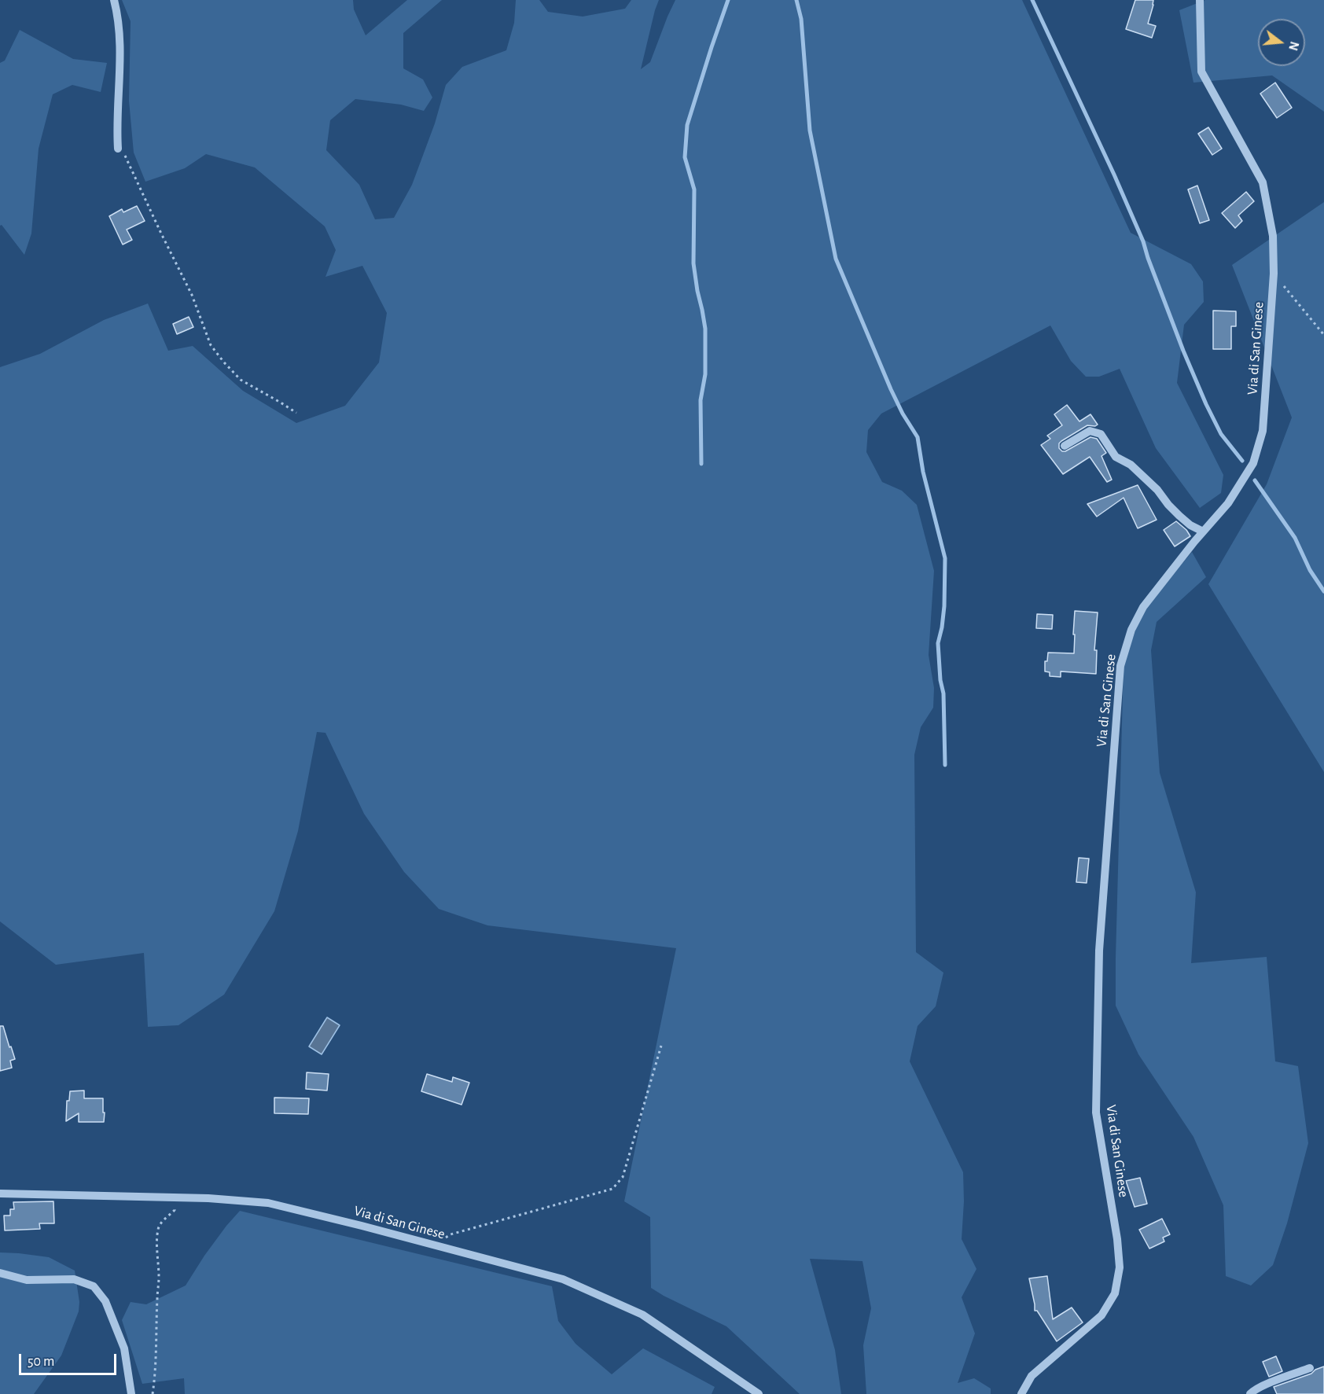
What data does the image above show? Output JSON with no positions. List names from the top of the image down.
{
  "streets": {
    "street": ["Via di San Ginese"]
  },
  "scale_bar": "50 m",
  "north": "right"
}
